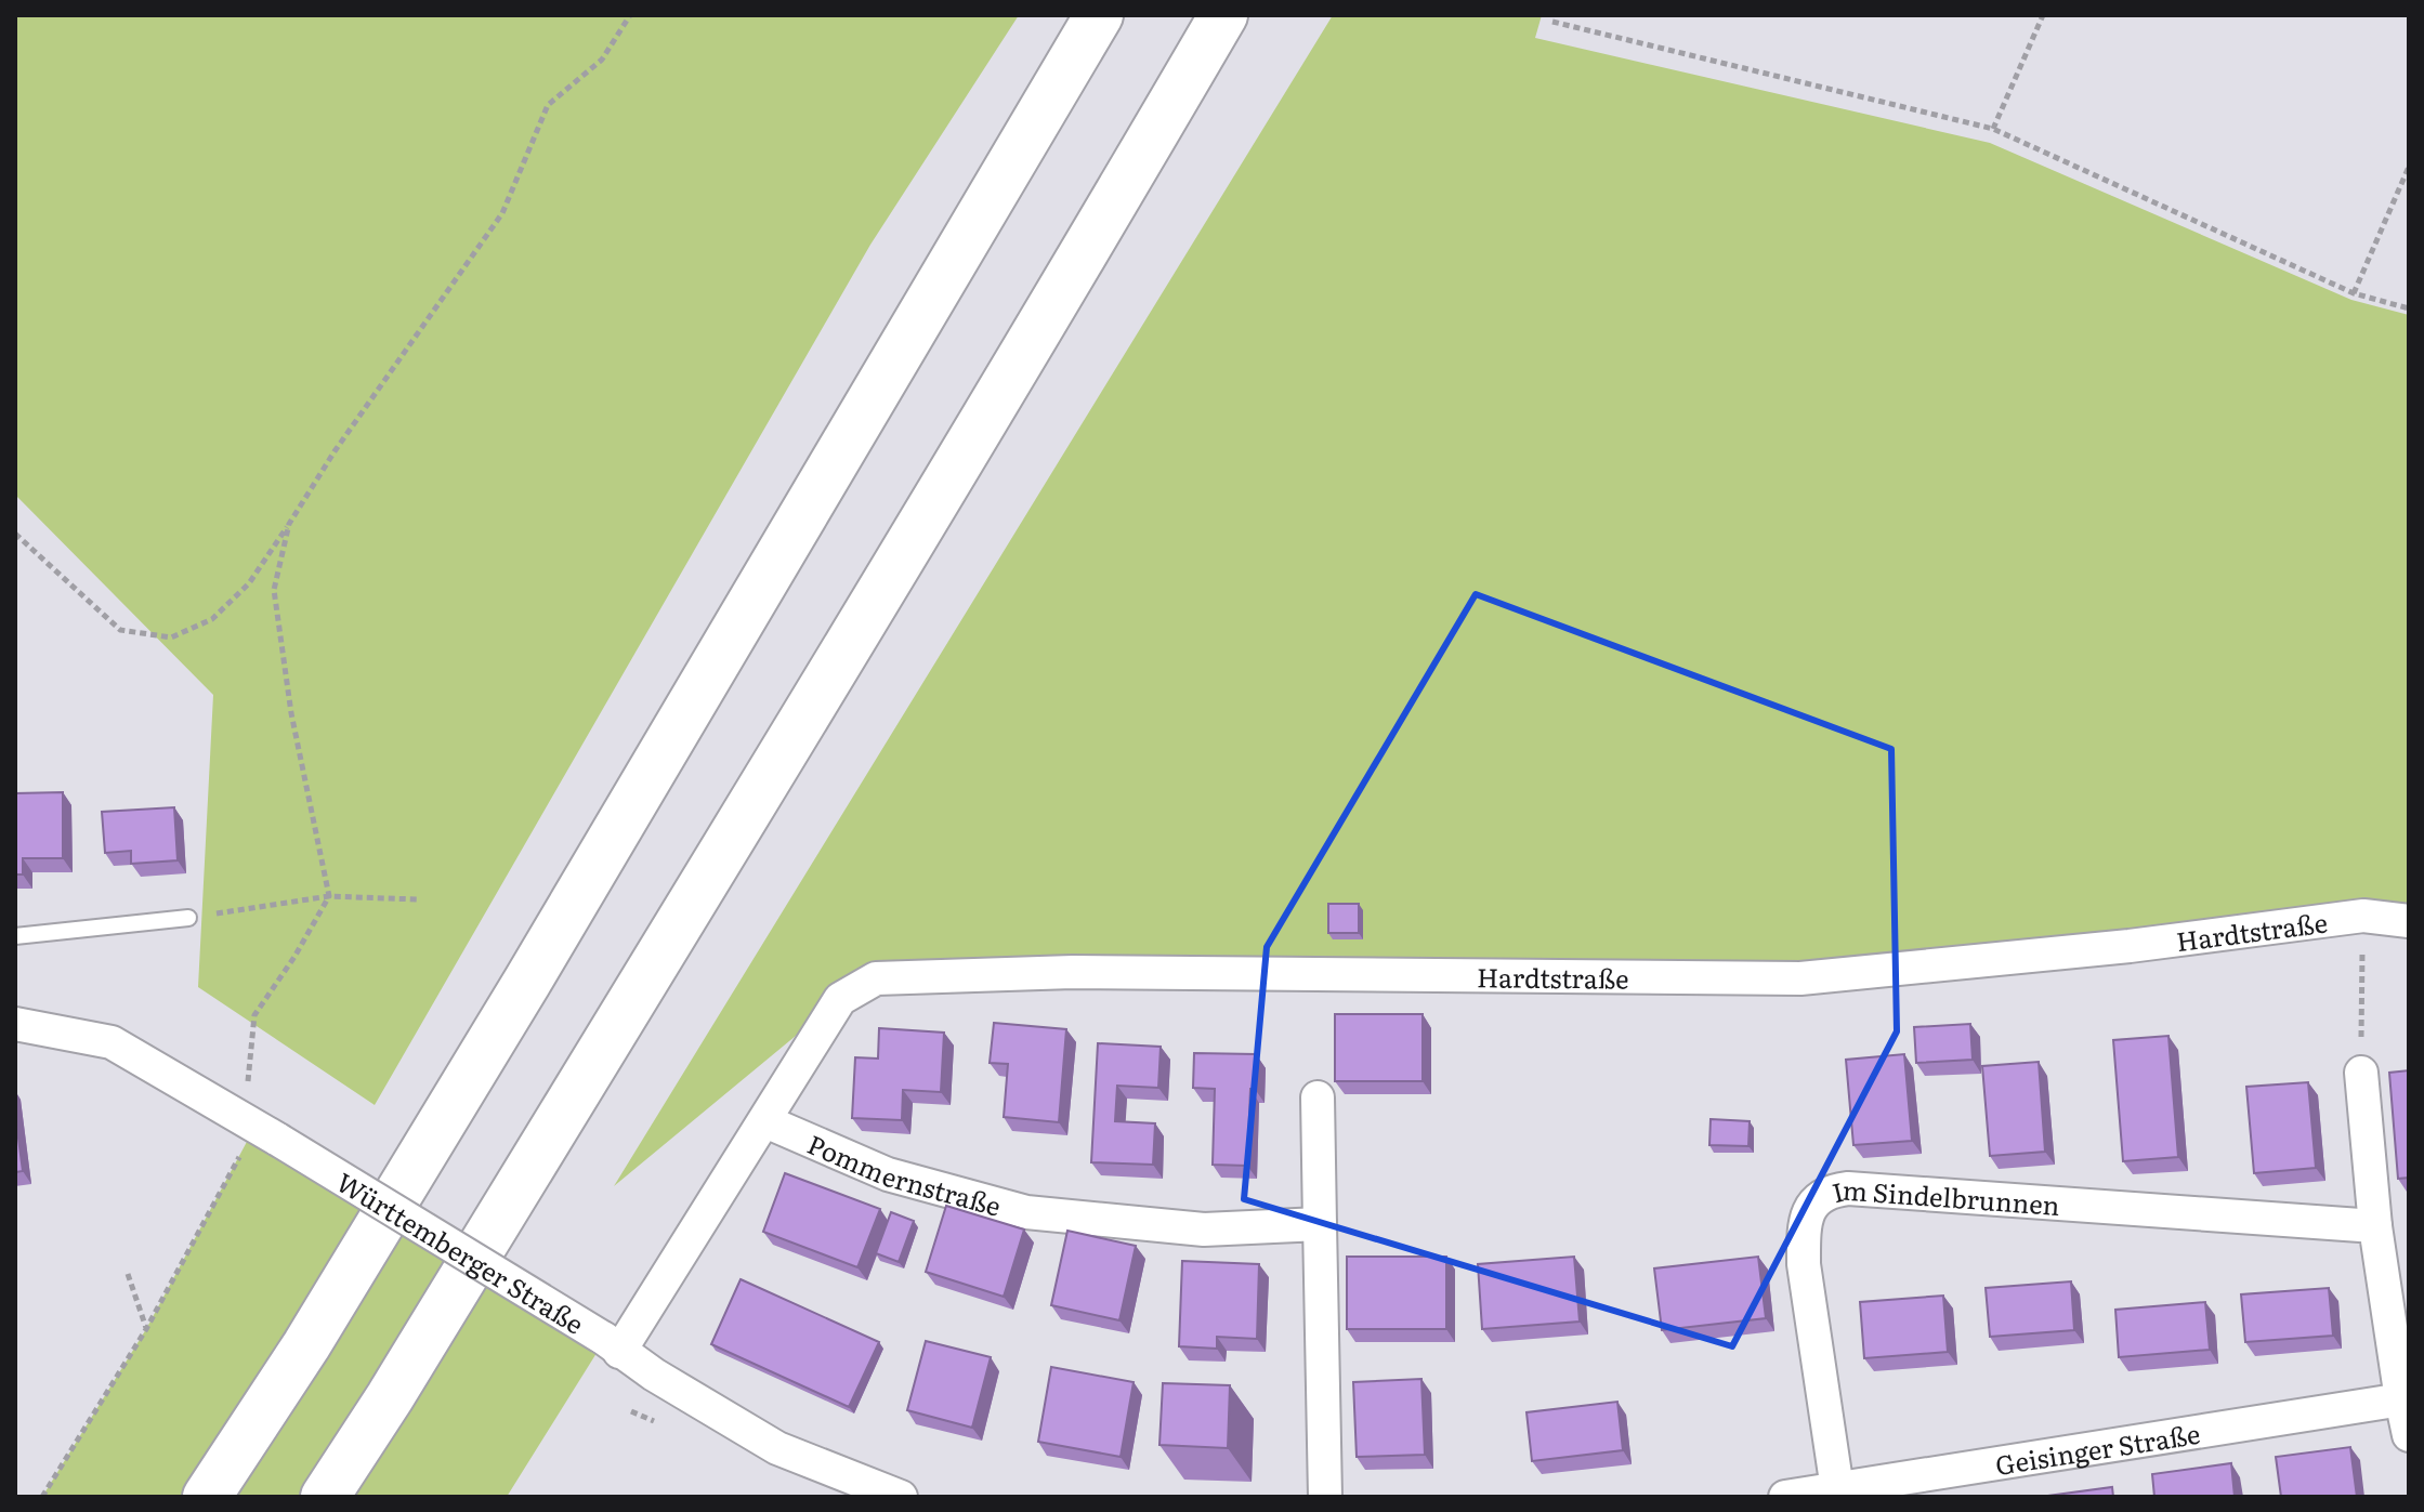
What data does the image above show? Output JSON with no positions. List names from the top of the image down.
{
  "streets": {
    "street": [
      "Hardtstraße",
      "Pommernstraße",
      "Im Sindelbrunnen",
      "Württemberger Straße",
      "Geisinger Straße"
    ]
  },
  "crossings": [
    ["Hardtstraße", "Pommernstraße"],
    ["Im Sindelbrunnen", "Geisinger Straße"]
  ]
}
